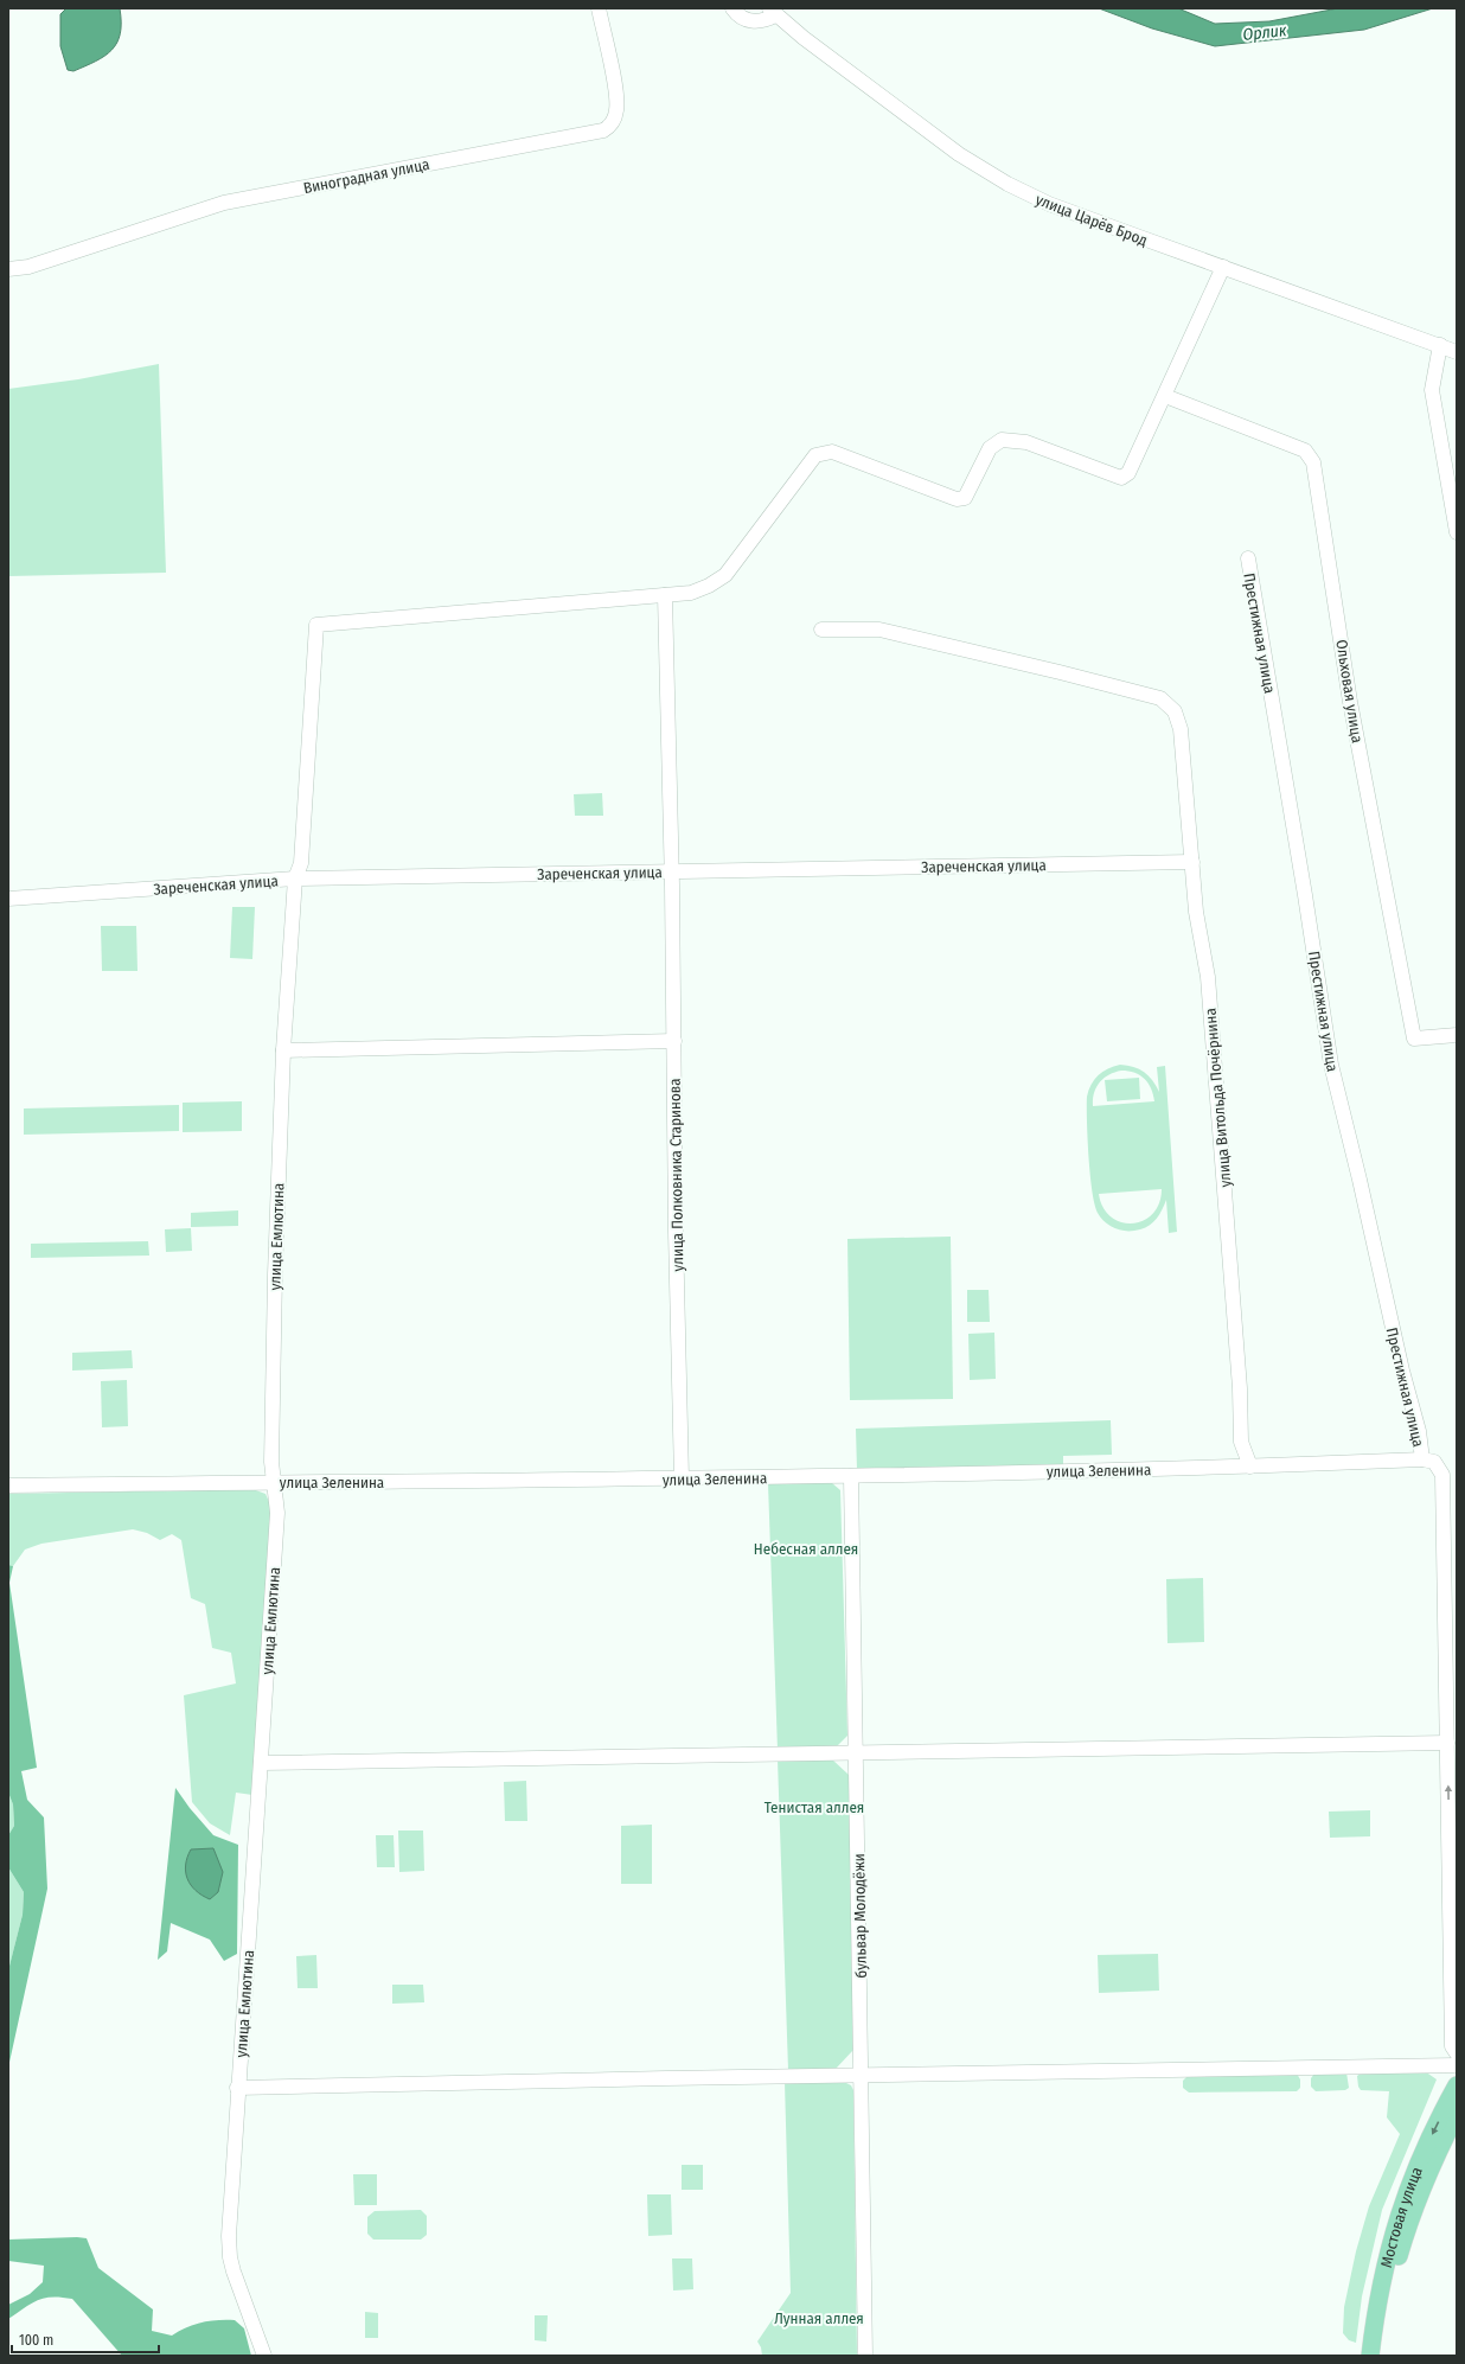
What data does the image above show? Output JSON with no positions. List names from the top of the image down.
{
  "streets": {
    "main road": ["Мостовая улица"],
    "street": [
      "Виноградная улица",
      "улица Царёв Брод",
      "Престижная улица",
      "Ольховая улица",
      "Зареченская улица",
      "улица Витольда Почёрнина",
      "улица Полковника Старинова",
      "улица Емлютина",
      "улица Зеленина",
      "бульвар Молодёжи"
    ]
  },
  "crossings": [
    ["Престижная улица", "улица Зеленина"],
    ["Зареченская улица", "улица Витольда Почёрнина"],
    ["Зареченская улица", "улица Полковника Старинова"],
    ["Зареченская улица", "улица Емлютина"],
    ["улица Витольда Почёрнина", "улица Зеленина"],
    ["улица Полковника Старинова", "улица Емлютина"],
    ["улица Полковника Старинова", "улица Зеленина"],
    ["улица Емлютина", "улица Зеленина"],
    ["улица Зеленина", "бульвар Молодёжи"]
  ],
  "water": ["Орлик"],
  "parks": ["Небесная аллея", "Тенистая аллея", "Лунная аллея"],
  "scale_bar": "100 m"
}
